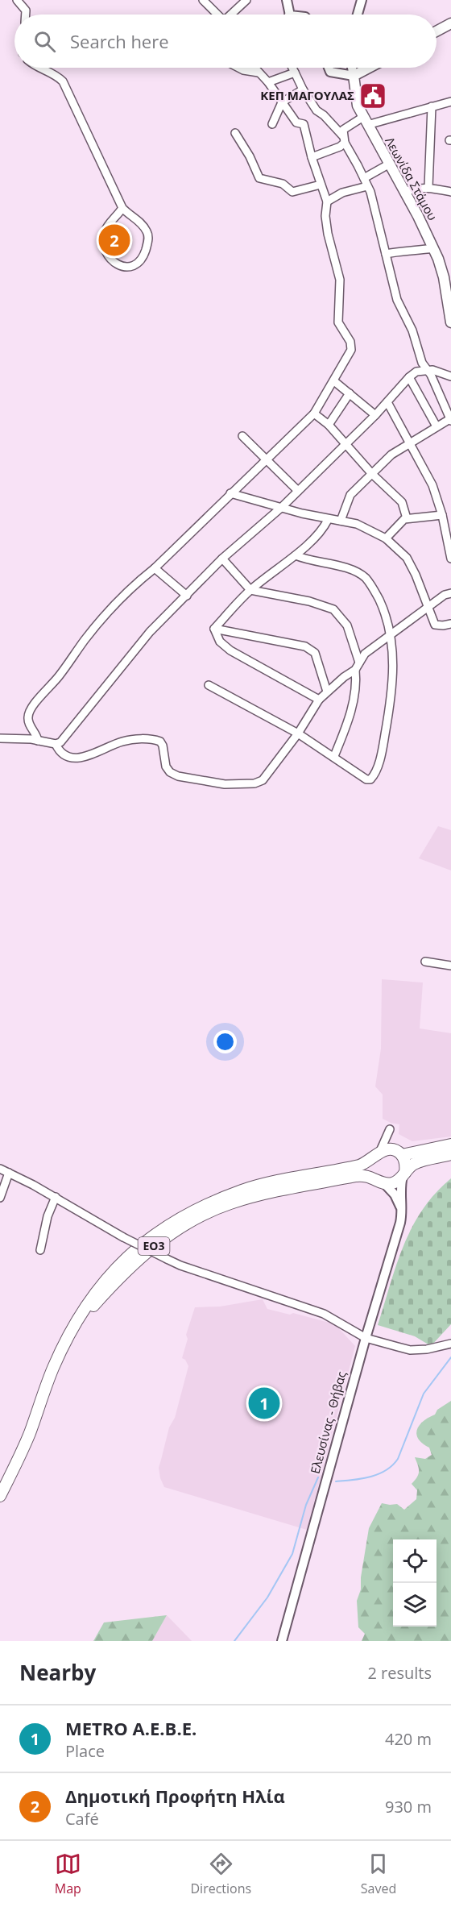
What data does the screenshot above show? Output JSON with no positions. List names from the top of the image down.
{
  "streets": {
    "main road": ["Λεωνίδα Στάμου", "ΕΟ3"],
    "street": ["Ελευσίνας - Θήβας"]
  },
  "crossings": [
    ["ΕΟ3", "Ελευσίνας - Θήβας"]
  ],
  "places": {
    "public building": ["ΚΕΠ ΜΑΓΟΥΛΑΣ"]
  },
  "page": {
    "search": "Search here",
    "pins": ["2", "1"],
    "heading": ["Nearby", "2 results"],
    "list": [
      {
        "mark": "1",
        "name": "METRO Α.Ε.Β.Ε.",
        "note": "Place",
        "value": "420 m"
      },
      {
        "mark": "2",
        "name": "Δημοτική Προφήτη Ηλία",
        "note": "Café",
        "value": "930 m"
      }
    ],
    "nav": ["Map", "Directions", "Saved"]
  }
}
